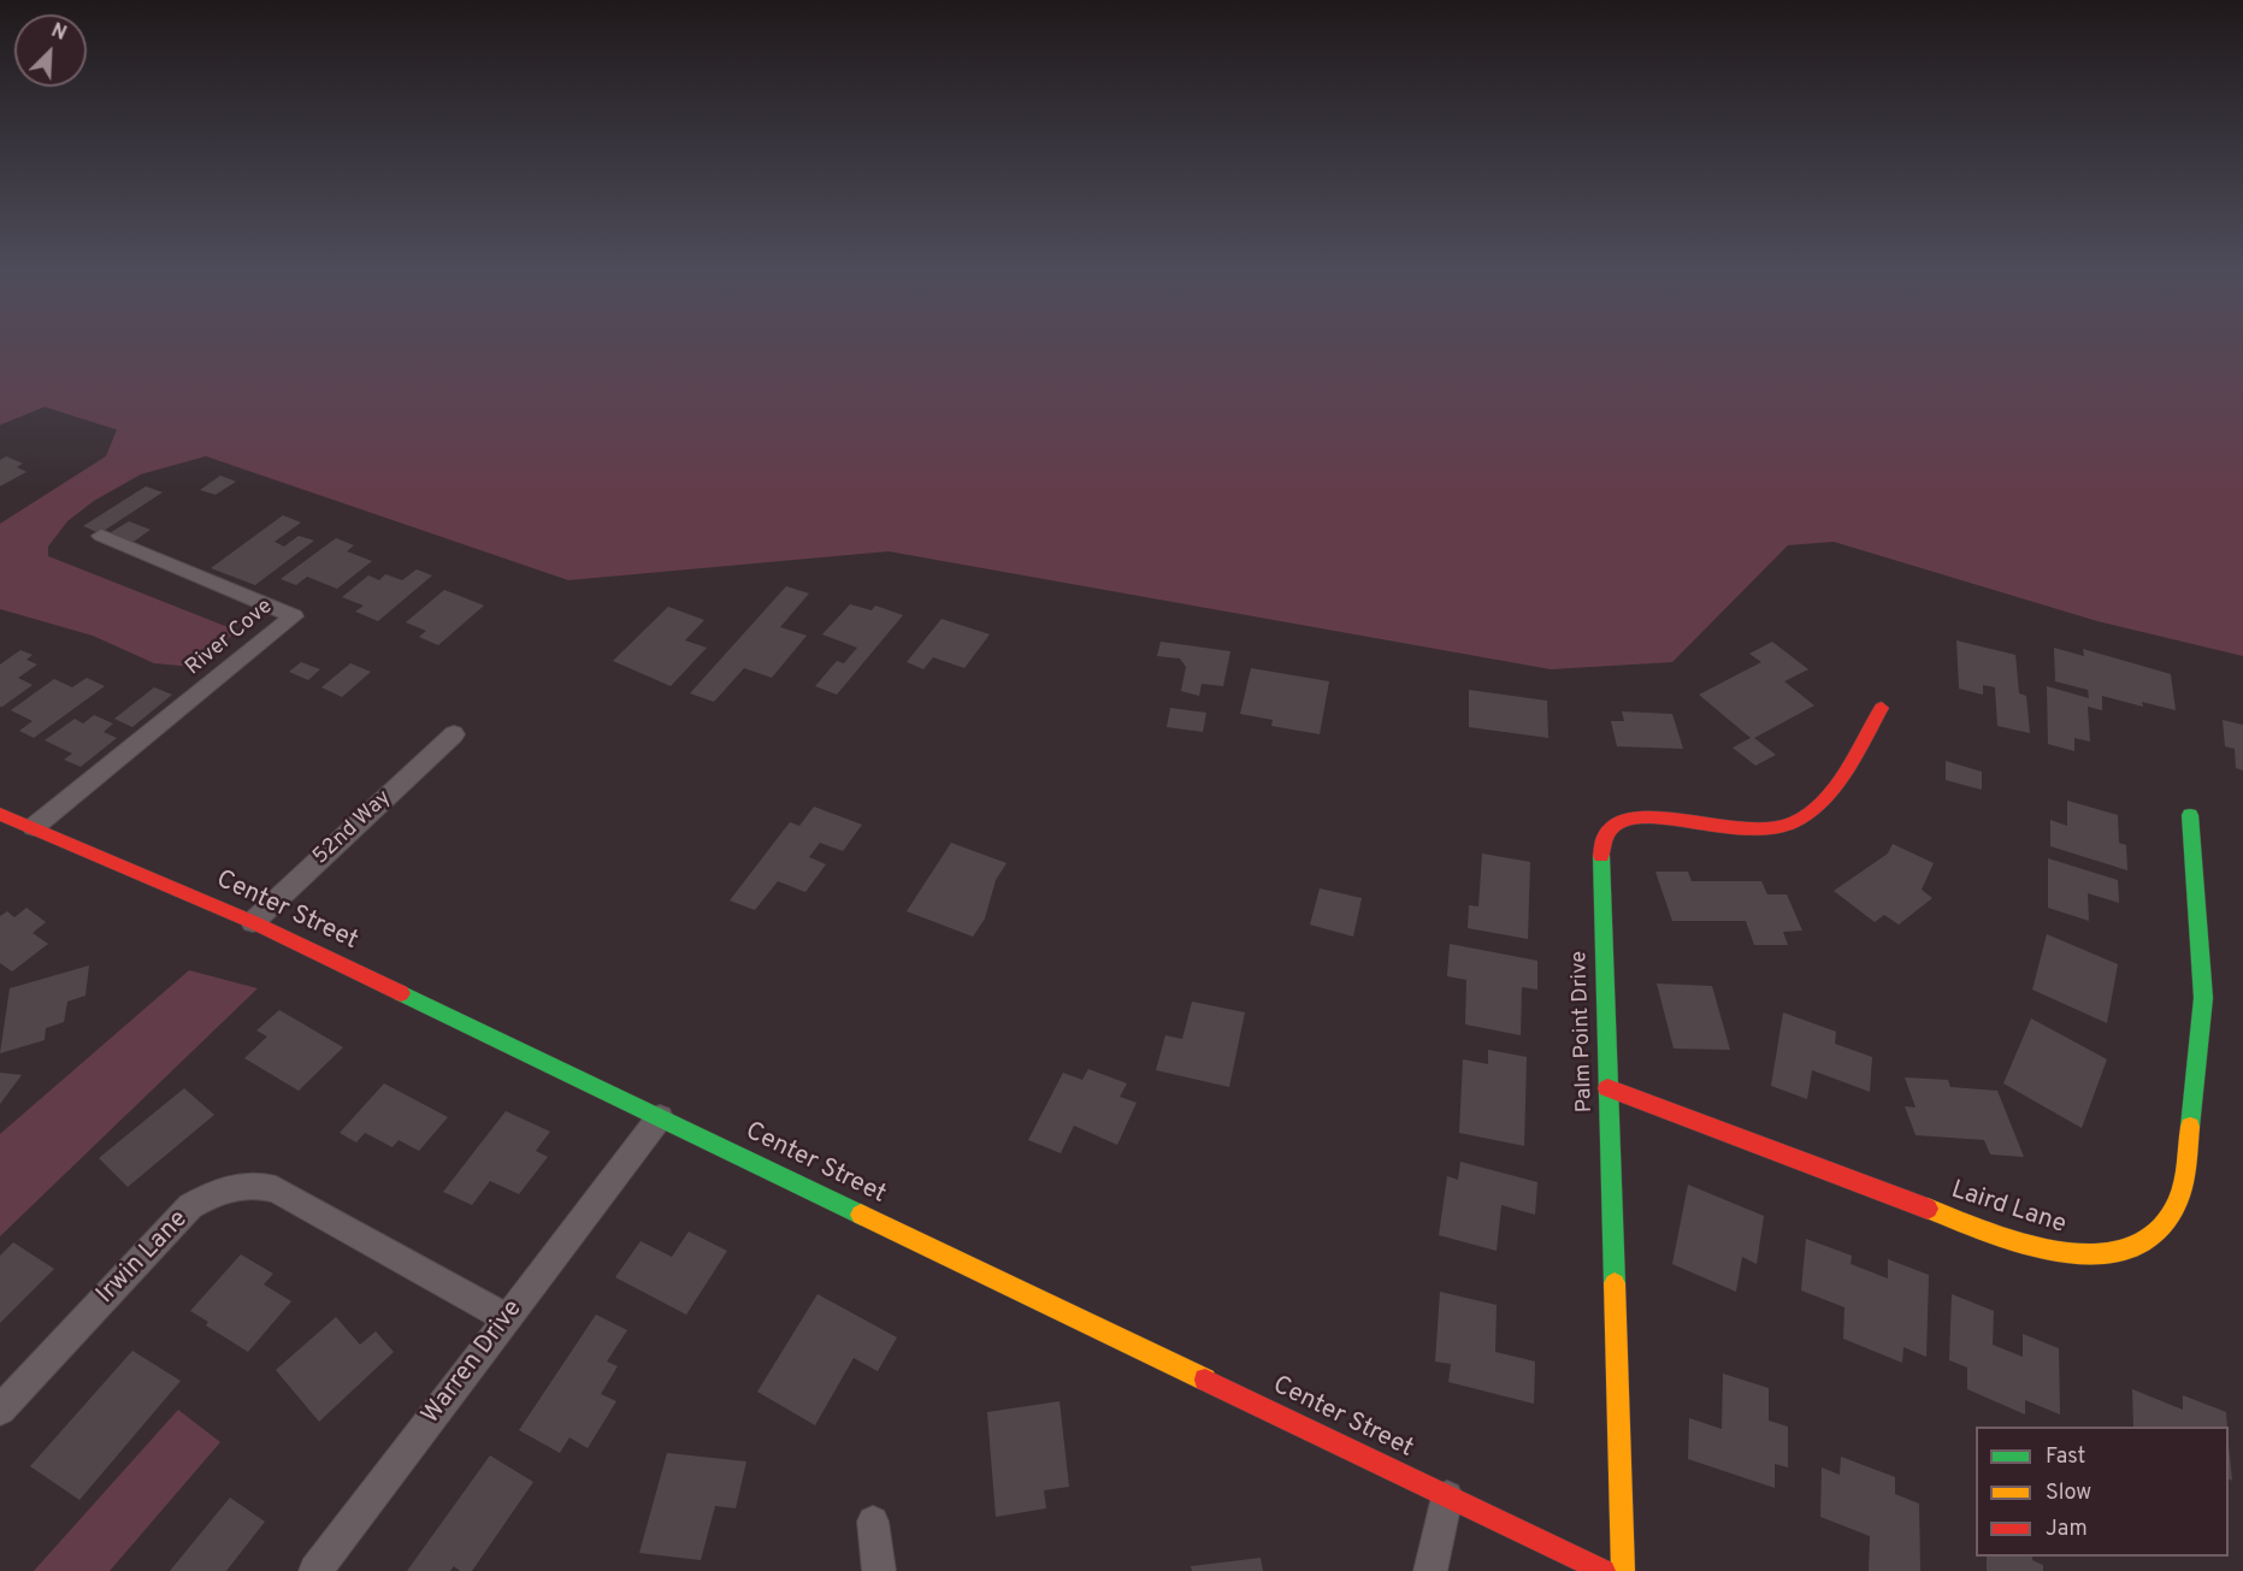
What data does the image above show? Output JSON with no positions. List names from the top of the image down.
{
  "streets": {
    "street": [
      "River Cove",
      "52nd Way",
      "Center Street",
      "Palm Point Drive",
      "Laird Lane",
      "Irwin Lane",
      "Warren Drive"
    ]
  },
  "crossings": [
    ["River Cove", "Center Street"],
    ["52nd Way", "Center Street"],
    ["Center Street", "Warren Drive"],
    ["Palm Point Drive", "Laird Lane"],
    ["Irwin Lane", "Warren Drive"]
  ],
  "legend": ["Fast", "Slow", "Jam"],
  "north": "top right"
}
